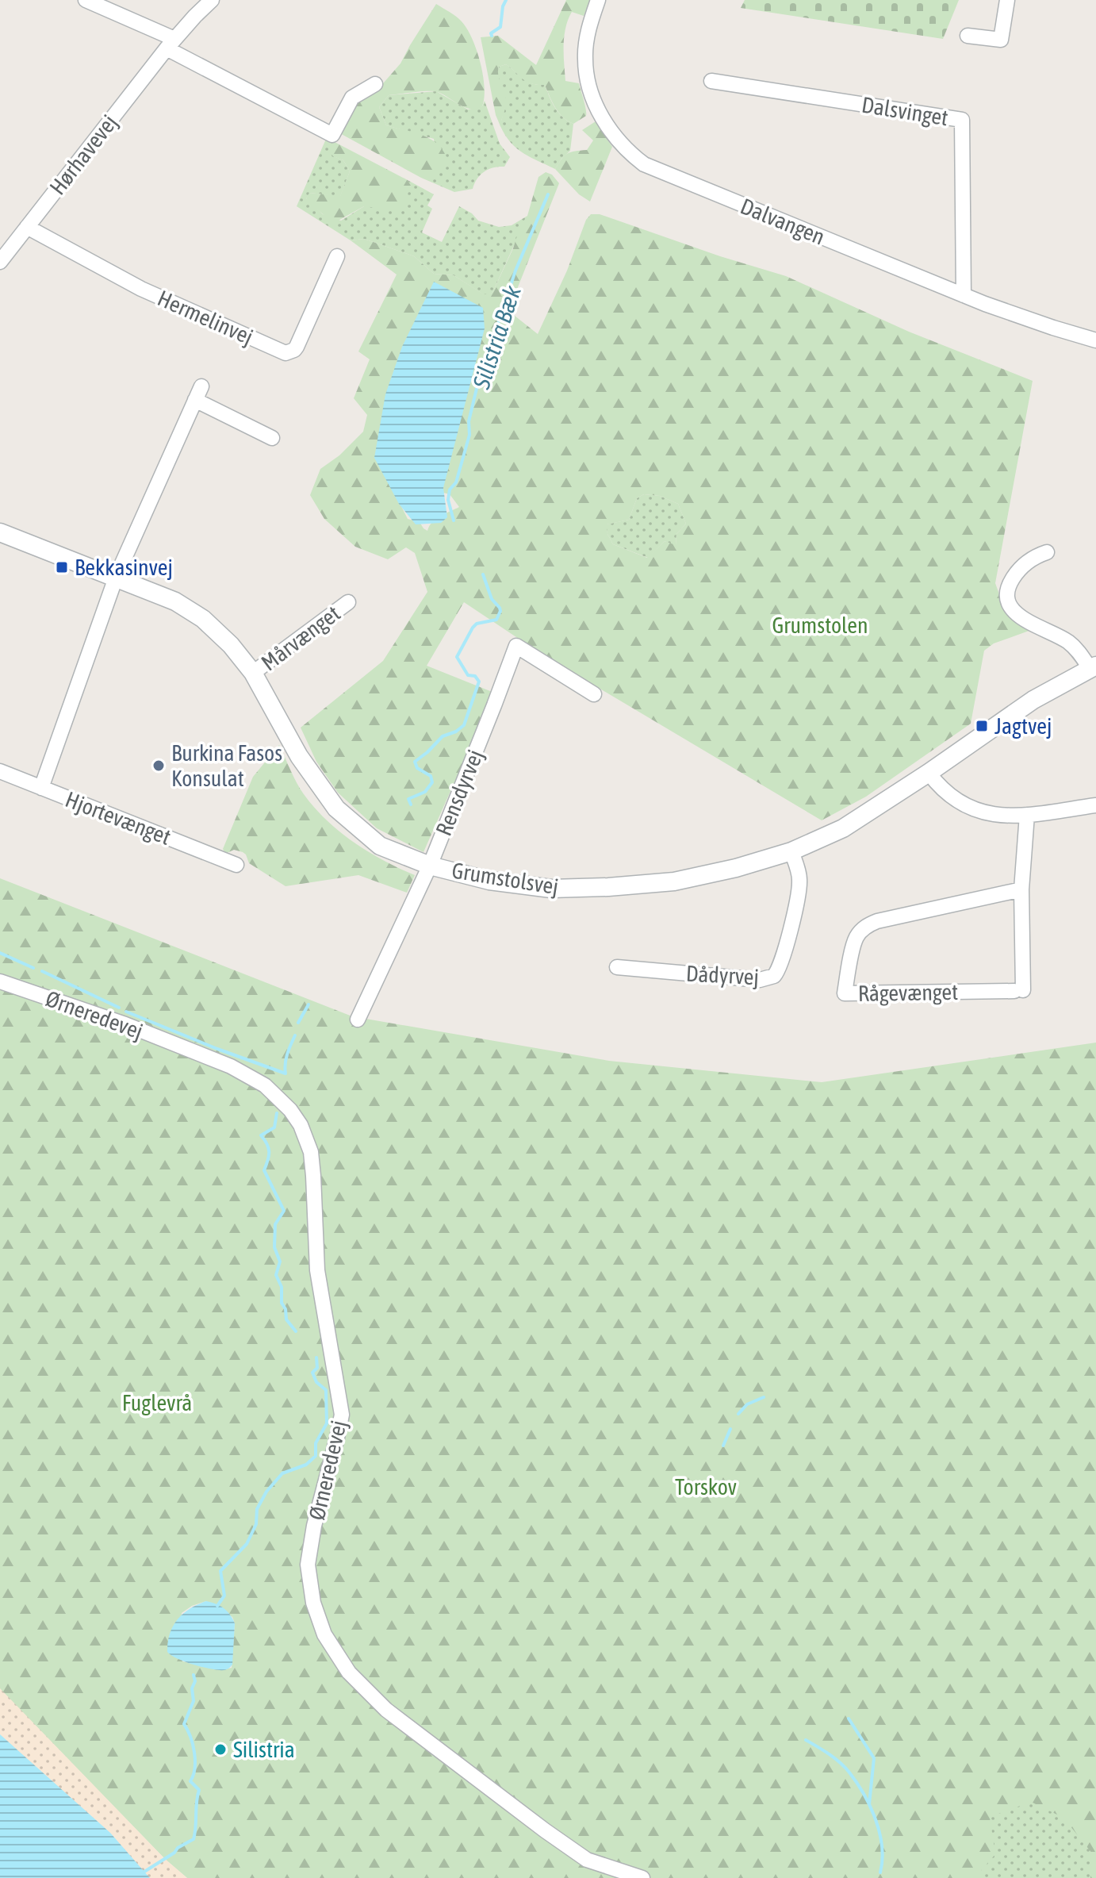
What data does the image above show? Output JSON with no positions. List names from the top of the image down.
{
  "streets": {
    "street": [
      "Dalsvinget",
      "Hørhavevej",
      "Dalvangen",
      "Hermelinvej",
      "Mårvænget",
      "Rensdyrvej",
      "Hjortevænget",
      "Grumstolsvej",
      "Dådyrvej",
      "Rågevænget",
      "Ørneredevej"
    ]
  },
  "crossings": [
    ["Dalsvinget", "Dalvangen"],
    ["Hørhavevej", "Hermelinvej"],
    ["Mårvænget", "Grumstolsvej"],
    ["Rensdyrvej", "Grumstolsvej"],
    ["Grumstolsvej", "Dådyrvej"]
  ],
  "water": ["Silistria Bæk"],
  "parks": ["Grumstolen", "Fuglevrå", "Torskov"],
  "places": {
    "transit": ["Bekkasinvej", "Jagtvej"],
    "other": ["Burkina Fasos Konsulat", "Silistria"]
  }
}
